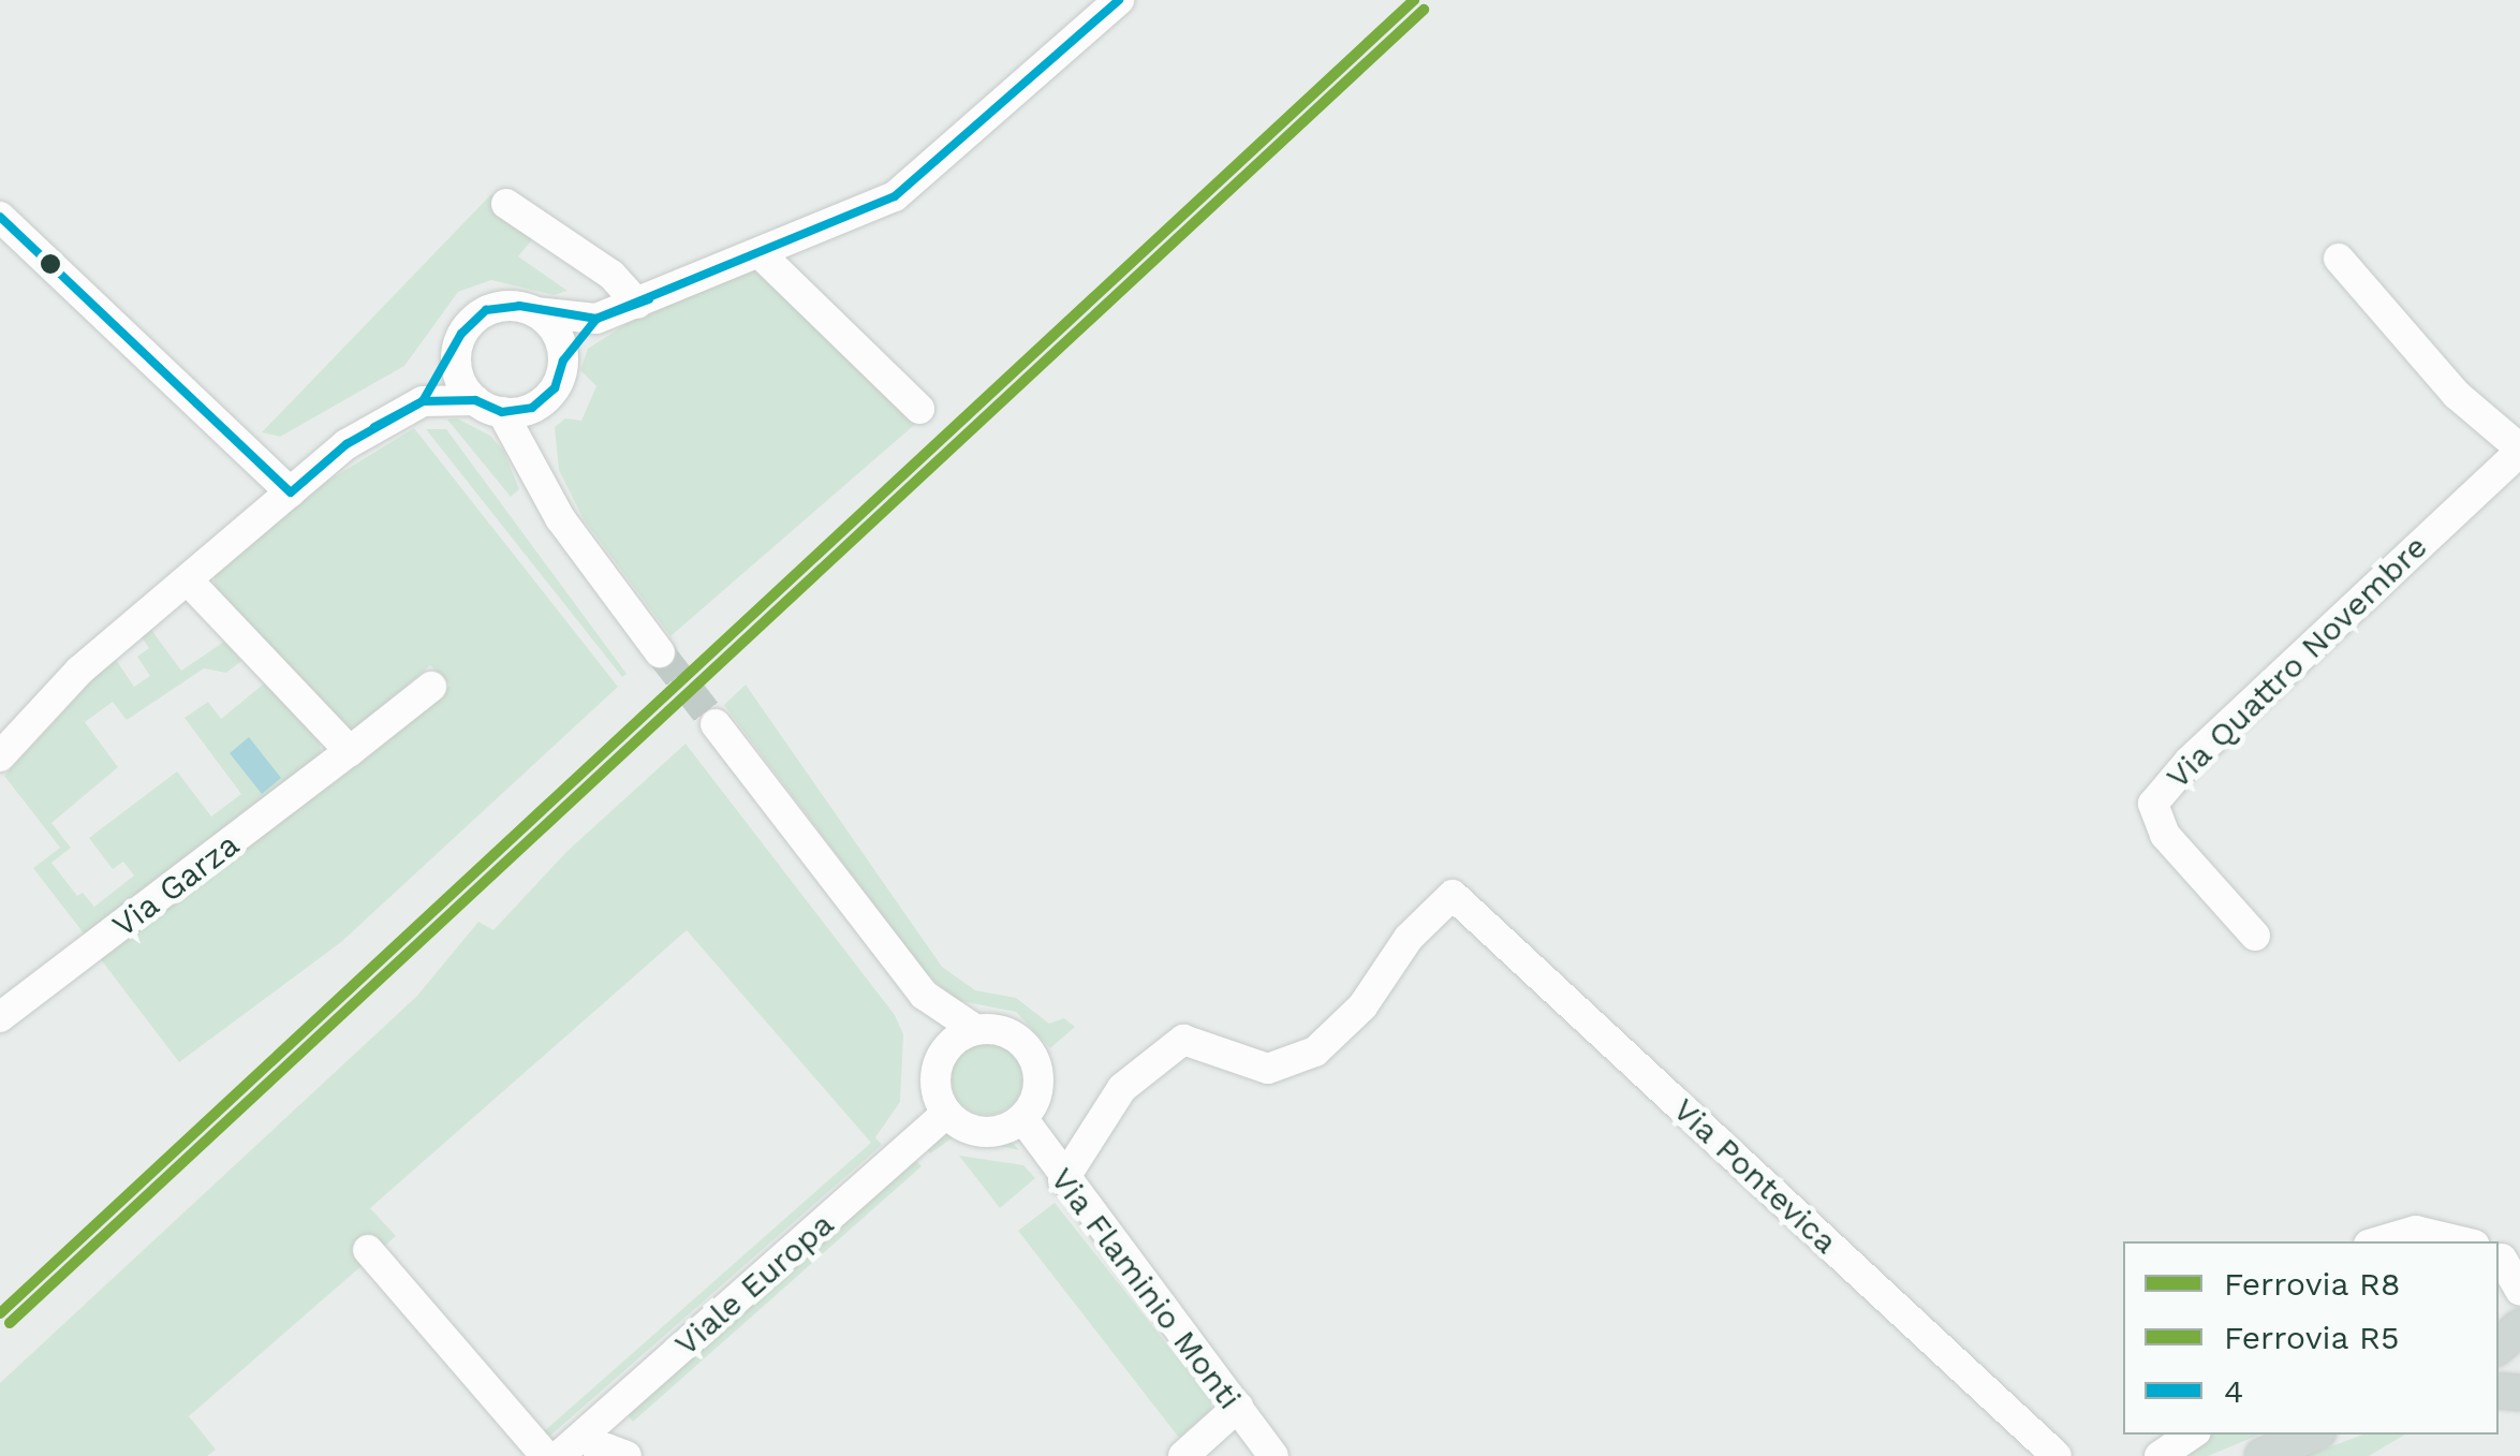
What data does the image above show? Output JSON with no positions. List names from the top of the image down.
{
  "streets": {
    "street": [
      "Via Quattro Novembre",
      "Via Garza",
      "Via Pontevica",
      "Viale Europa",
      "Via Flaminio Monti"
    ]
  },
  "crossings": [
    ["Via Pontevica", "Via Flaminio Monti"],
    ["Viale Europa", "Via Flaminio Monti"]
  ],
  "lines": ["rail line R8", "transit line 4", "rail line R5"],
  "legend": ["Ferrovia R8", "Ferrovia R5", "4"]
}
